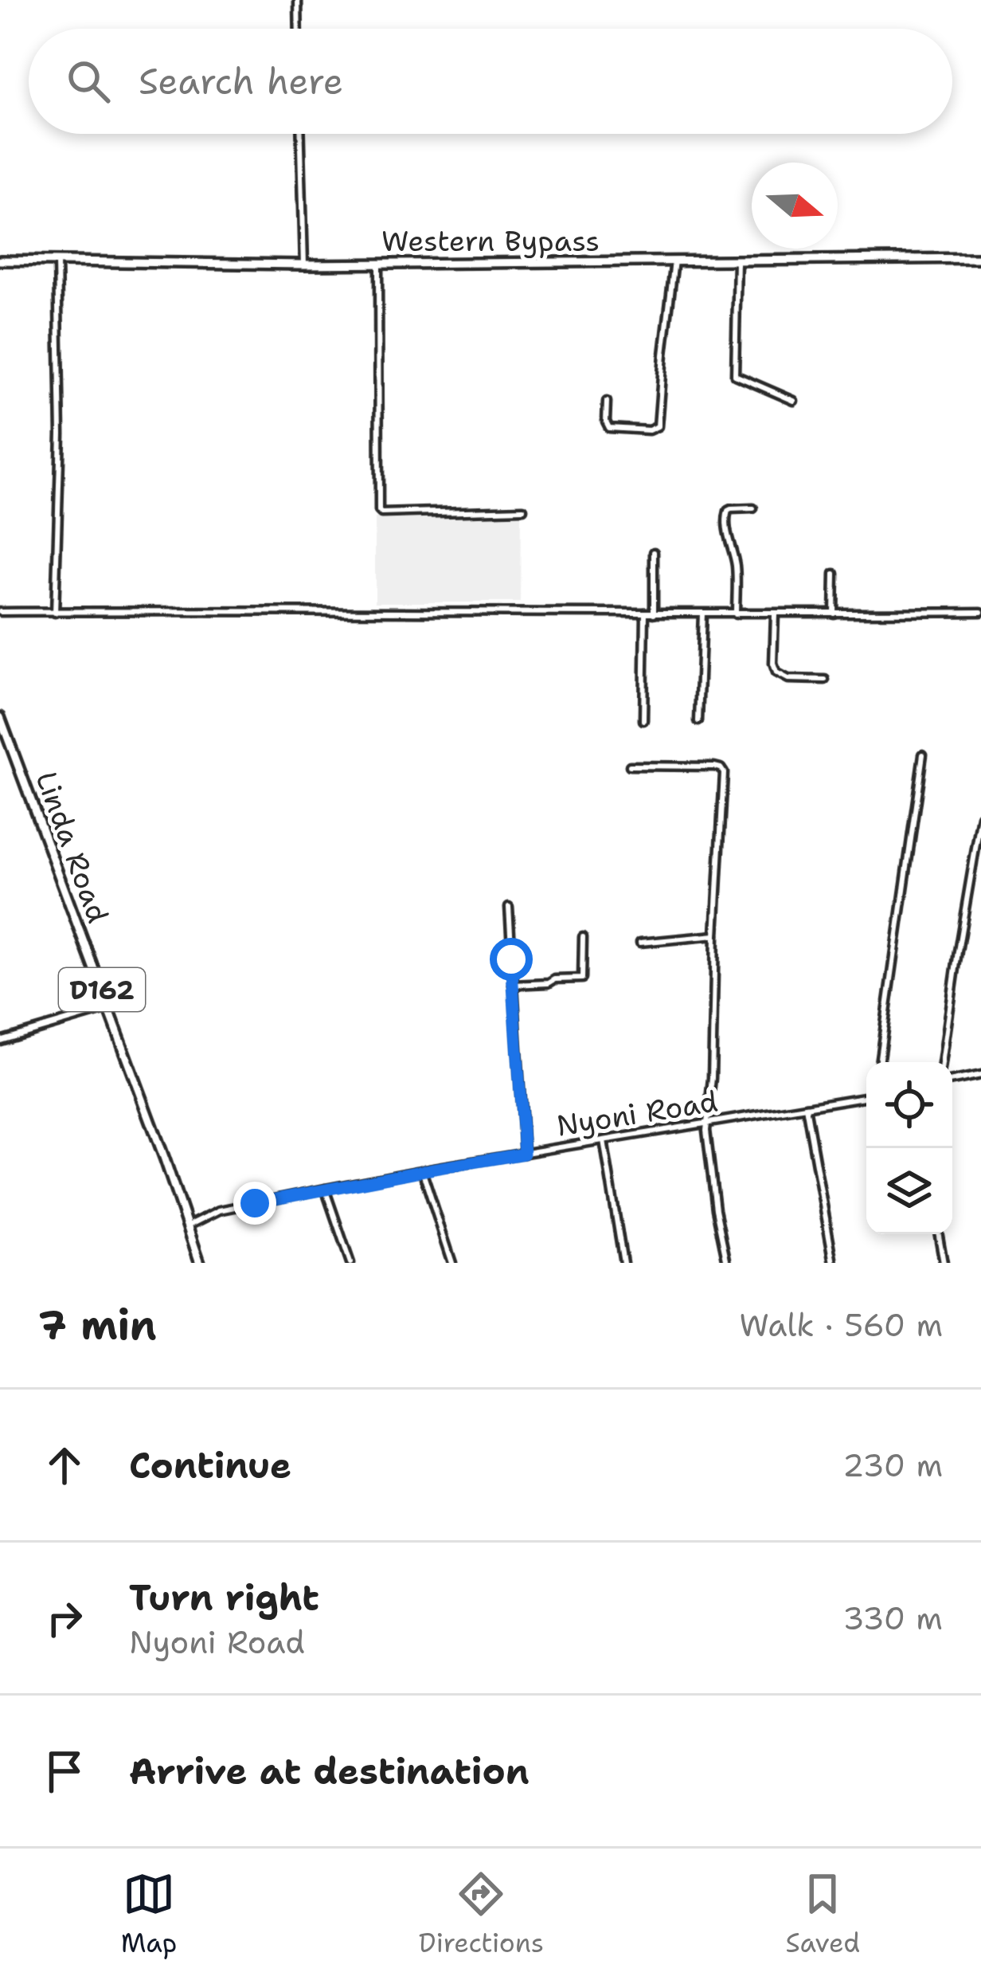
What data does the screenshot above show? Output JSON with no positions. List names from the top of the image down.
{
  "streets": {
    "main road": ["Western Bypass", "Linda Road", "D162"],
    "street": ["Nyoni Road"]
  },
  "crossings": [
    ["Linda Road", "Nyoni Road"]
  ],
  "north": "right",
  "page": {
    "search": "Search here",
    "heading": ["7 min", "Walk · 560 m"],
    "list": [
      ["Continue", "230 m"],
      ["Turn right", "Nyoni Road", "330 m"],
      "Arrive at destination"
    ],
    "nav": ["Map", "Directions", "Saved"]
  }
}
